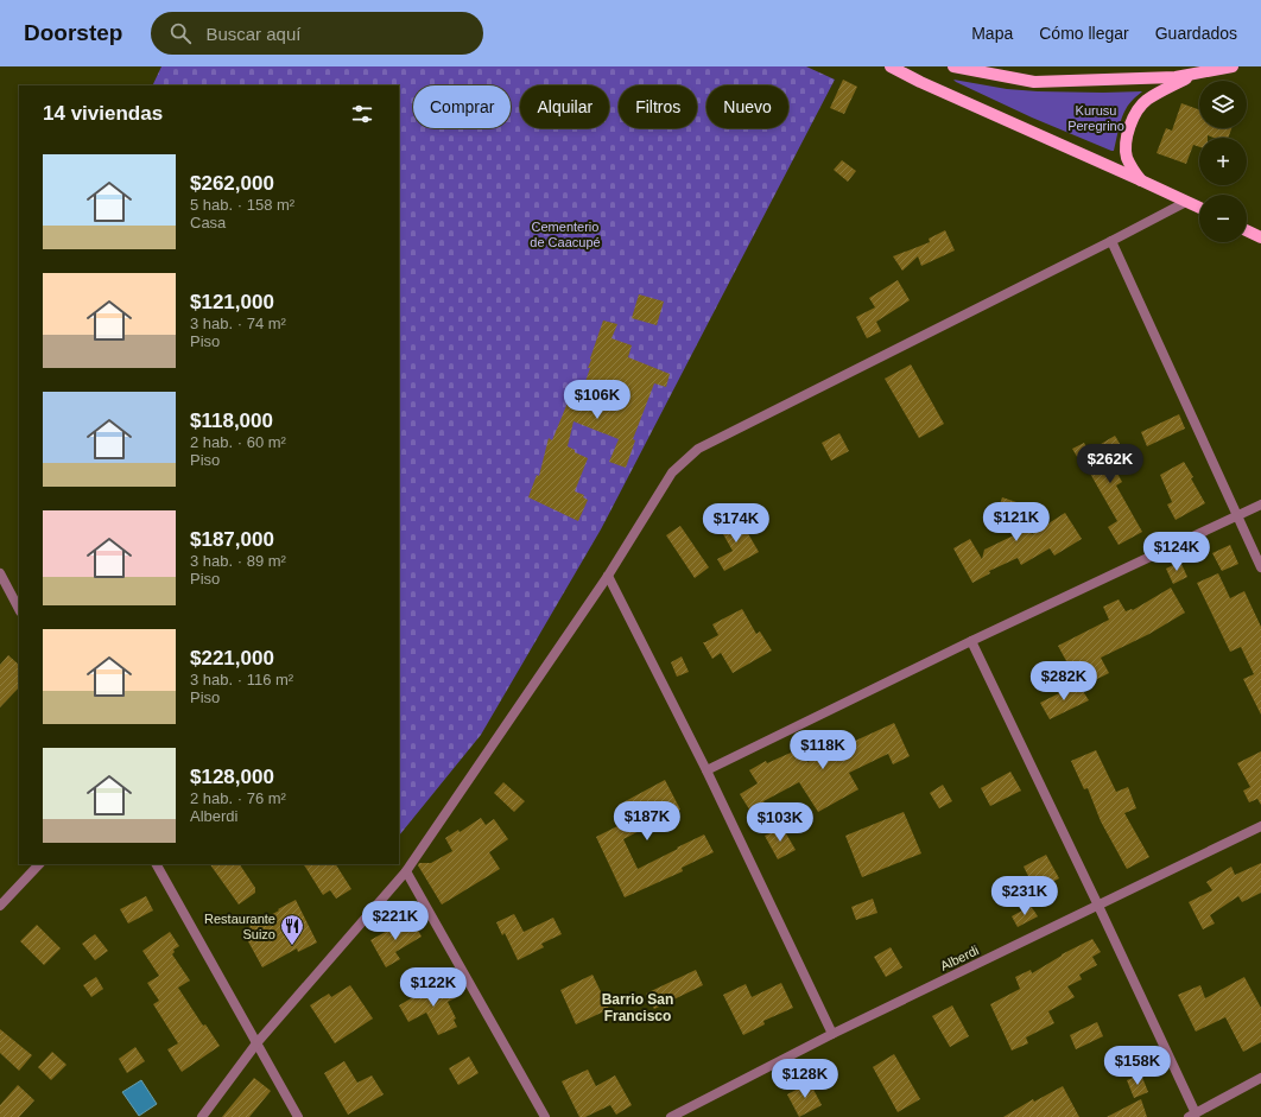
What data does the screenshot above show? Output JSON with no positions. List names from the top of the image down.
{
  "streets": {
    "street": ["Alberdi"]
  },
  "districts": ["Barrio San Francisco"],
  "parks": ["Kurusu Peregrino", "Cementerio de Caacupé"],
  "places": {
    "restaurant": ["Restaurante Suizo"]
  },
  "page": {
    "header": "Doorstep",
    "search": "Buscar aquí",
    "nav": ["Mapa", "Cómo llegar", "Guardados"],
    "map_buttons": ["+", "−"],
    "chip": [
      "Comprar",
      "Alquilar",
      "Filtros",
      "Nuevo"
    ],
    "heading": "14 viviendas",
    "list": [
      {
        "name": "$262,000",
        "note": "5 hab. · 158 m² · Casa"
      },
      {
        "name": "$121,000",
        "note": "3 hab. · 74 m² · Piso"
      },
      {
        "name": "$118,000",
        "note": "2 hab. · 60 m² · Piso"
      },
      {
        "name": "$187,000",
        "note": "3 hab. · 89 m² · Piso"
      },
      {
        "name": "$221,000",
        "note": "3 hab. · 116 m² · Piso"
      },
      {
        "name": "$128,000",
        "note": "2 hab. · 76 m² · Alberdi"
      }
    ],
    "price": [
      "$106K",
      "$262K",
      "$121K",
      "$174K",
      "$124K",
      "$282K",
      "$118K",
      "$187K",
      "$103K",
      "$231K",
      "$221K",
      "$122K",
      "$158K",
      "$128K"
    ]
  }
}
